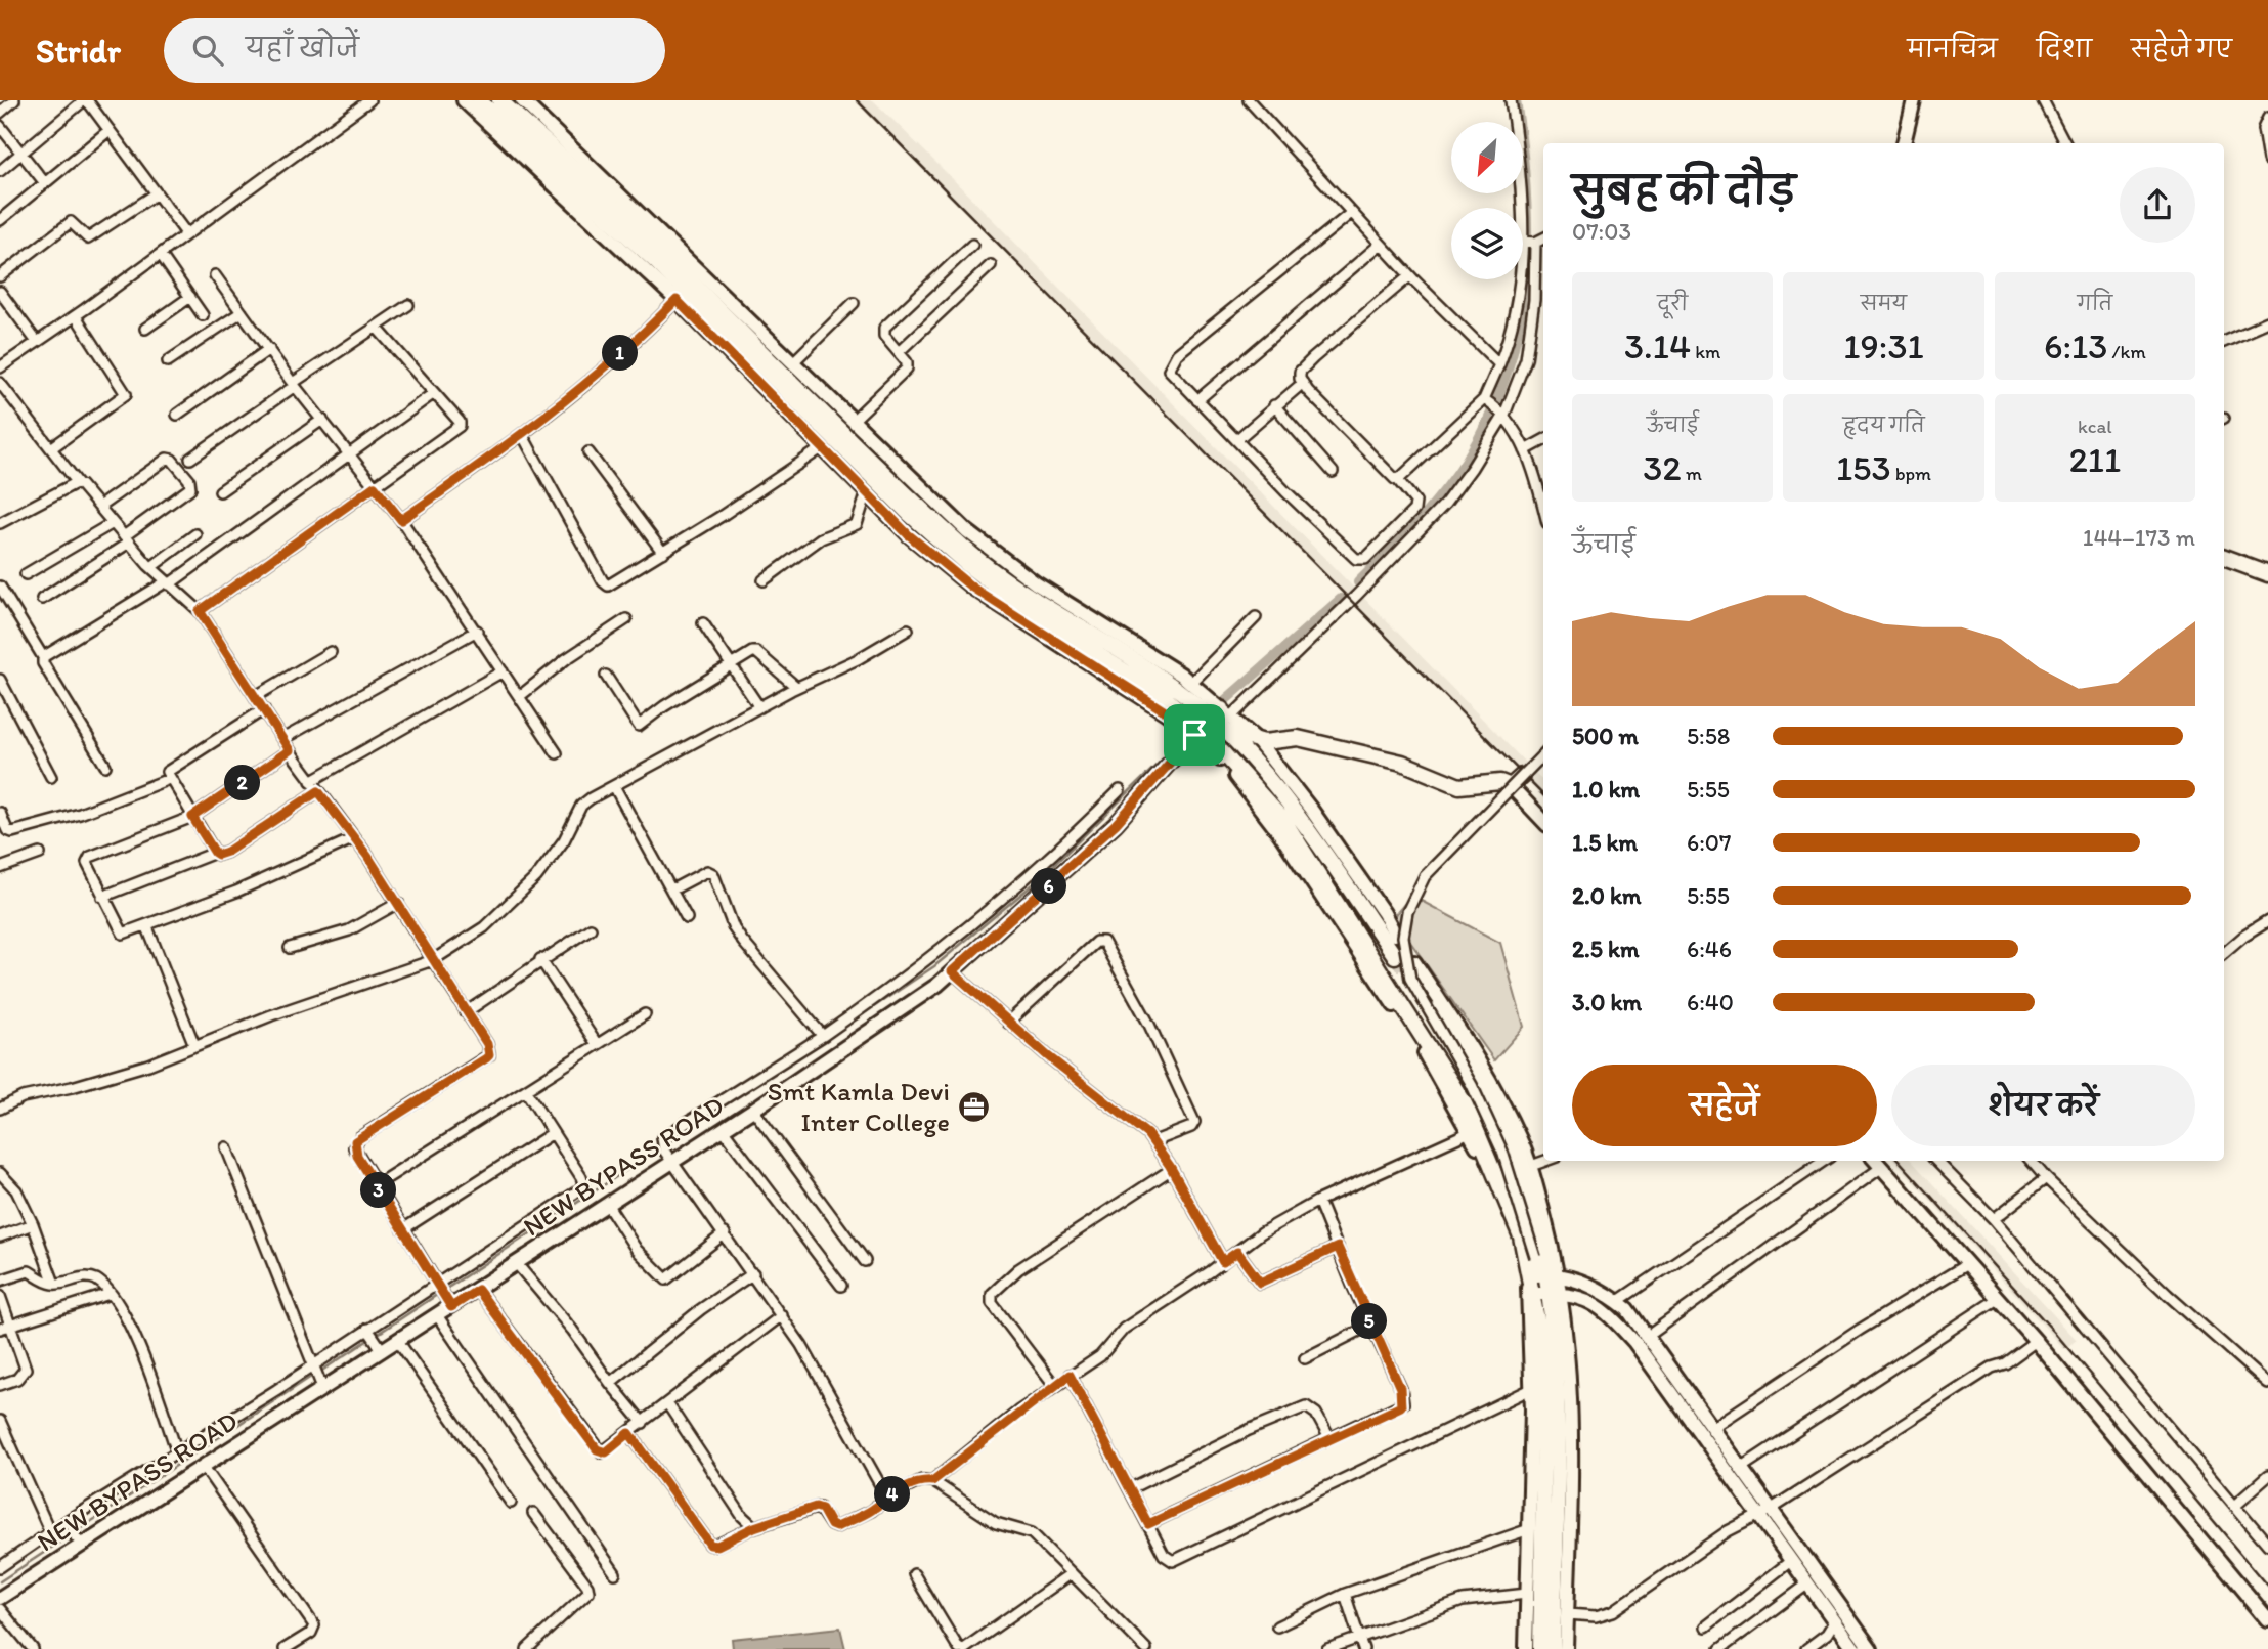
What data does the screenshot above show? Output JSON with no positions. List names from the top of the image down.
{
  "streets": {
    "main road": ["NEW BYPASS ROAD"]
  },
  "places": {
    "office": ["Smt Kamla Devi Inter College"]
  },
  "north": "bottom left",
  "page": {
    "header": "Stridr",
    "search": "यहाँ खोजें",
    "nav": ["मानचित्र", "दिशा", "सहेजे गए"],
    "heading": ["सुबह की दौड़", "07:03"],
    "stats": [
      ["दूरी", "3.14 km"],
      ["समय", "19:31"],
      ["गति", "6:13 /km"],
      ["ऊँचाई", "32 m"],
      ["हृदय गति", "153 bpm"],
      ["kcal", "211"]
    ],
    "pins": [
      "1",
      "2",
      "6",
      "3",
      "5",
      "4"
    ],
    "chart": ["ऊँचाई", "144–173 m"],
    "list": [
      {
        "name": "500 m",
        "note": "5:58"
      },
      {
        "name": "1.0 km",
        "note": "5:55"
      },
      {
        "name": "1.5 km",
        "note": "6:07"
      },
      {
        "name": "2.0 km",
        "note": "5:55"
      },
      {
        "name": "2.5 km",
        "note": "6:46"
      },
      {
        "name": "3.0 km",
        "note": "6:40"
      }
    ],
    "buttons": ["सहेजें", "शेयर करें"]
  }
}
